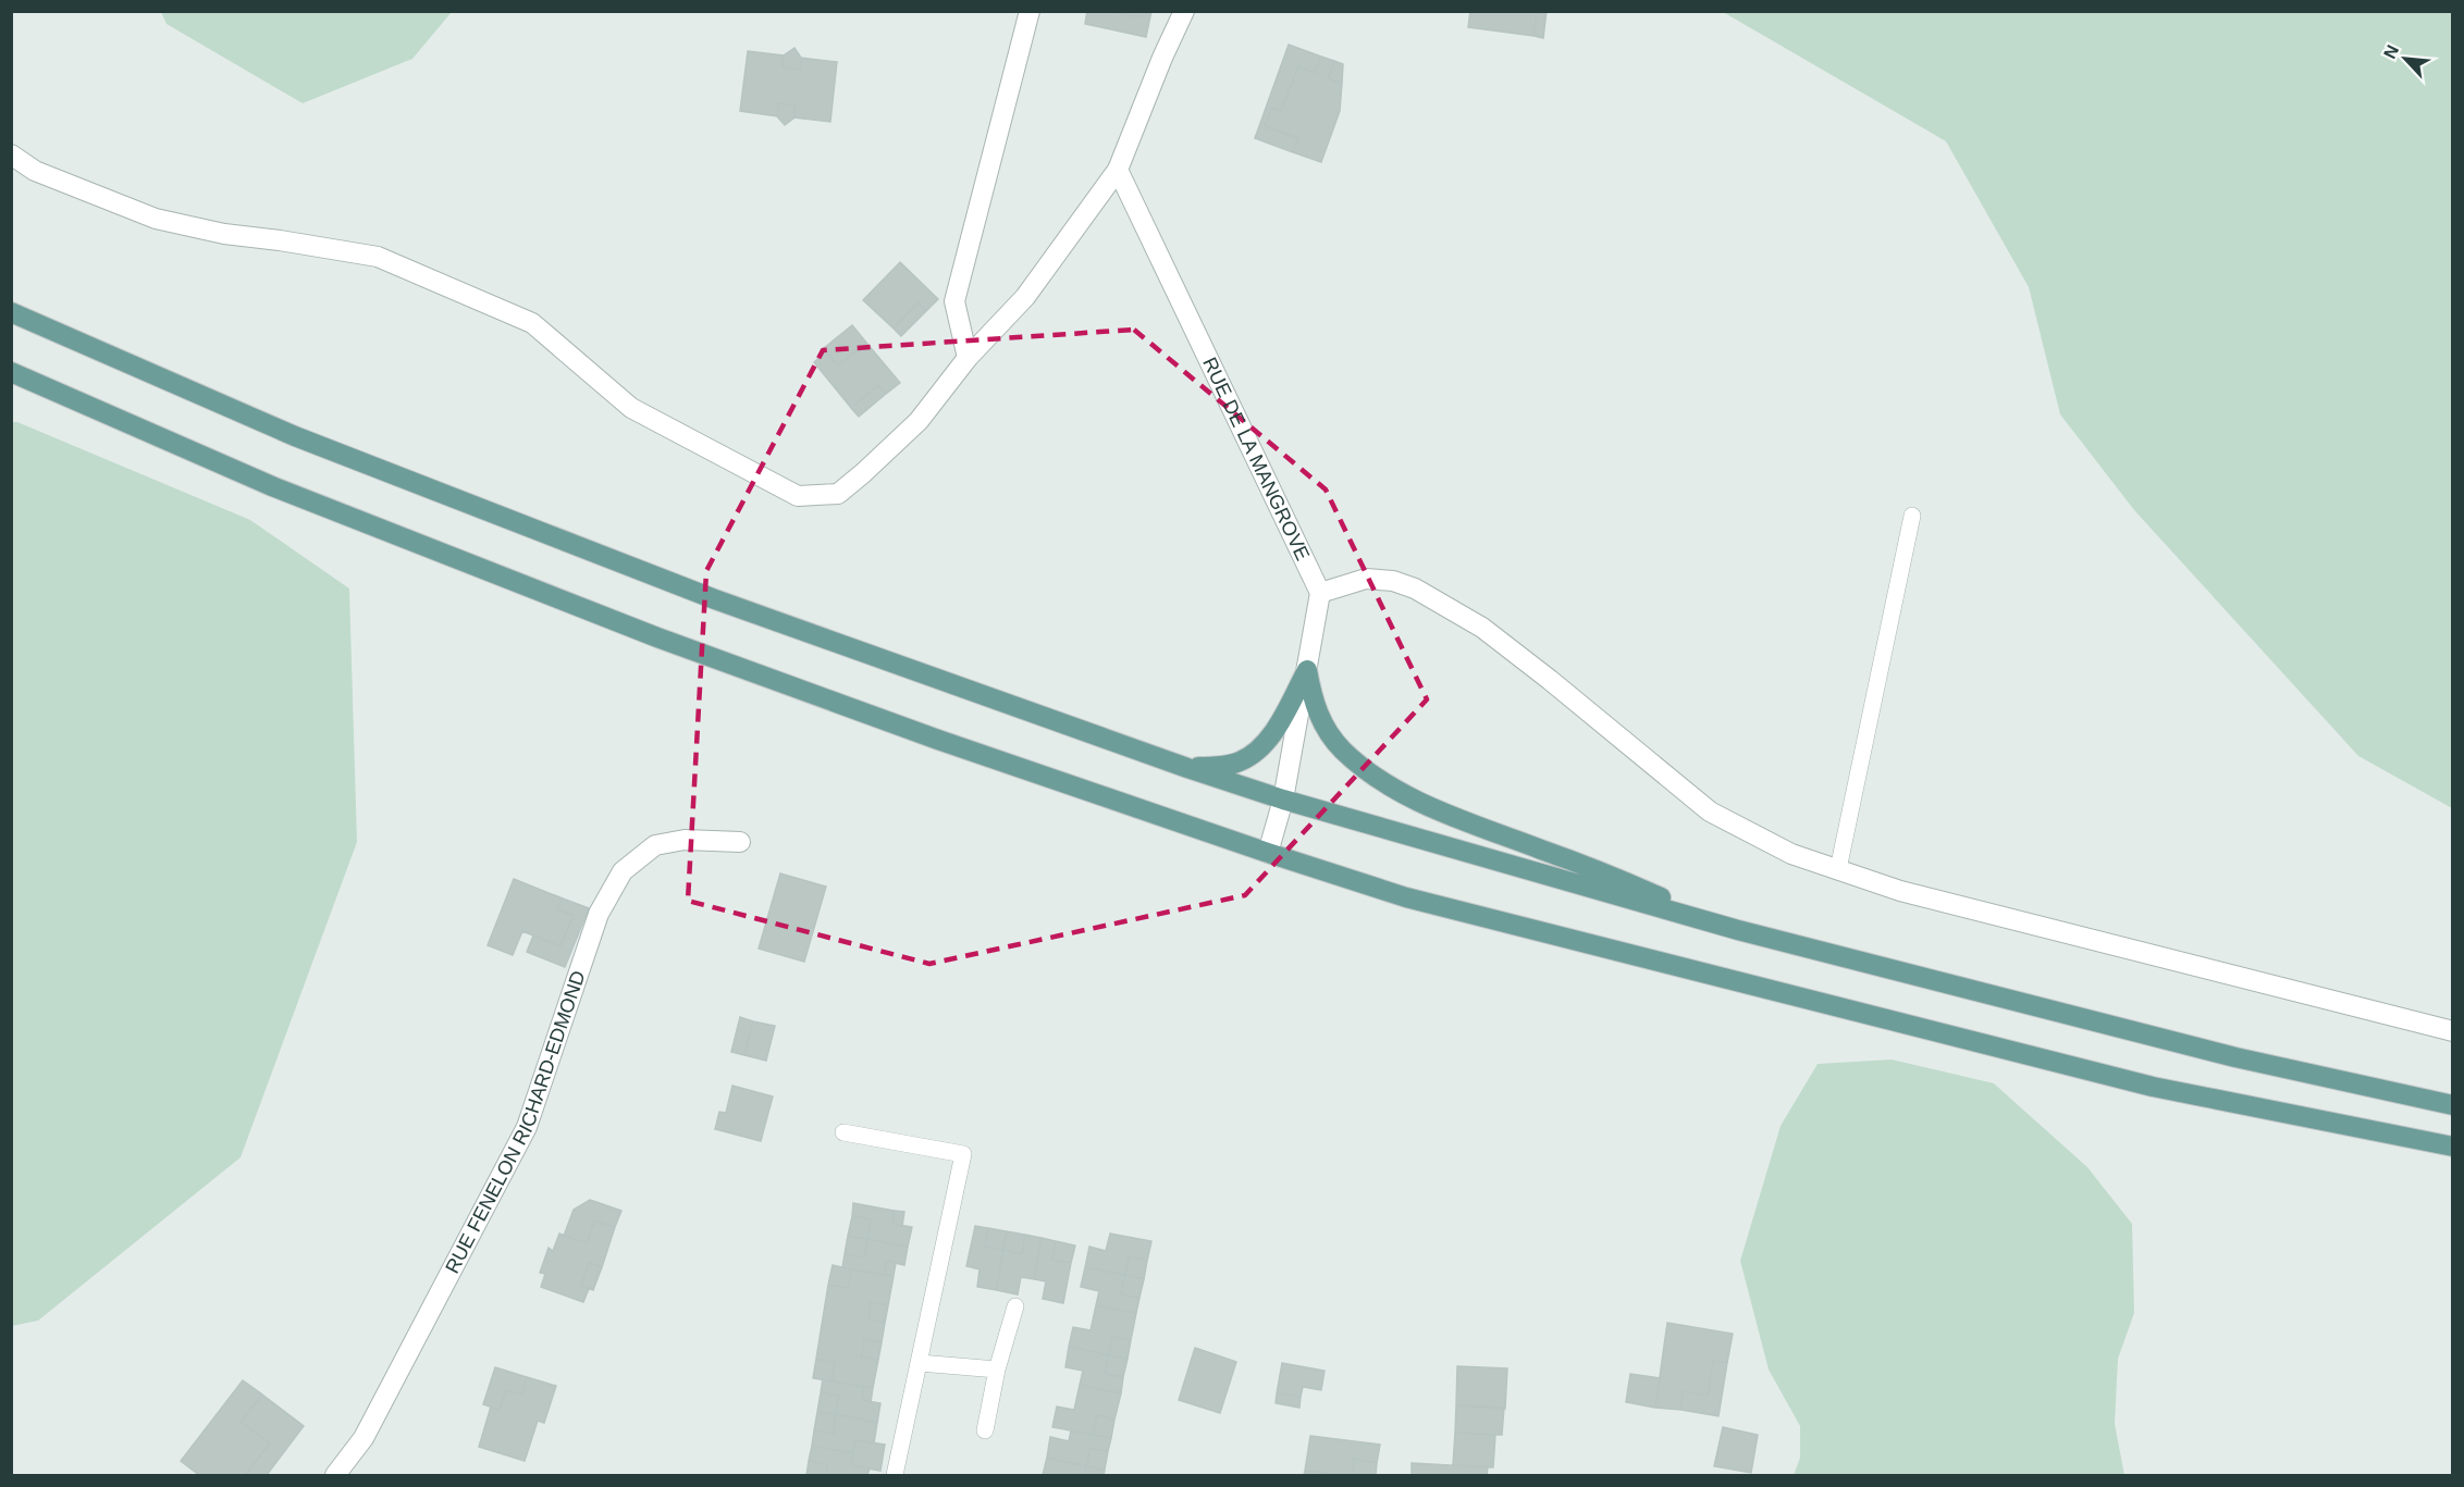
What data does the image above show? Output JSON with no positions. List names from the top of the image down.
{
  "streets": {
    "street": ["RUE DE LA MANGROVE", "RUE FENELON RICHARD-EDMOND"]
  },
  "north": "top left"
}
